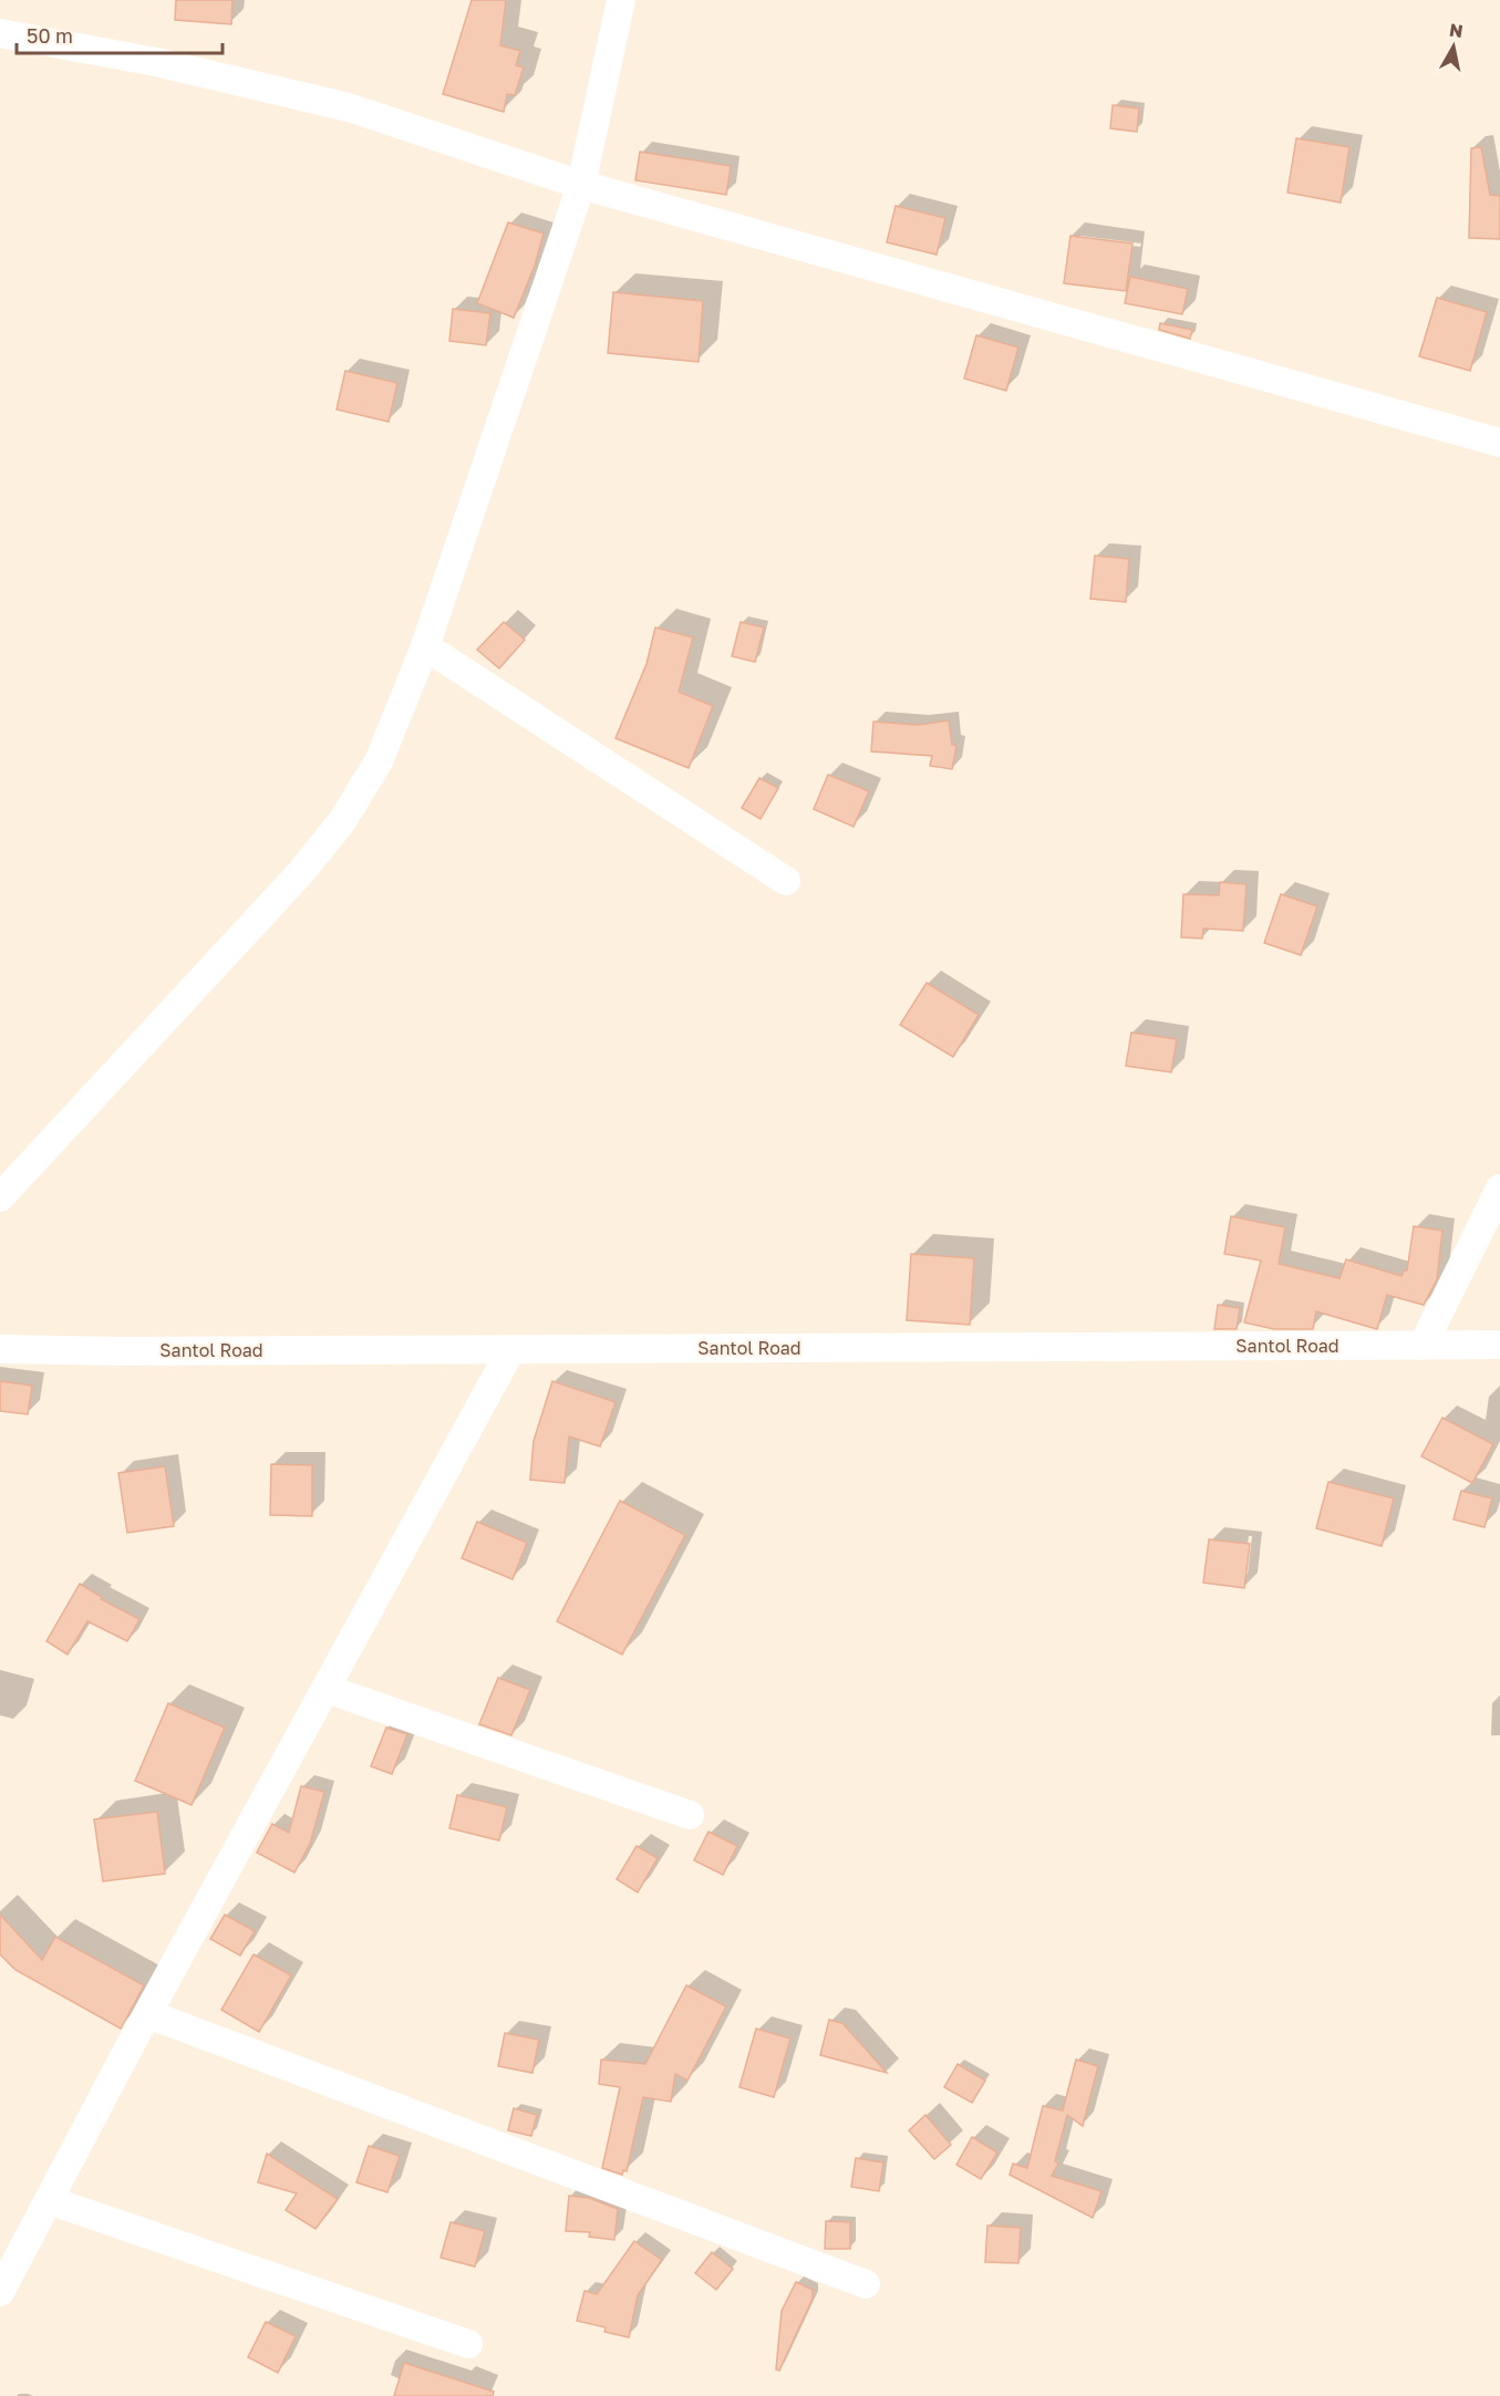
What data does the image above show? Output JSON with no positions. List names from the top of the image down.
{
  "streets": {
    "street": ["Santol Road"]
  },
  "scale_bar": "50 m",
  "north": "top"
}
